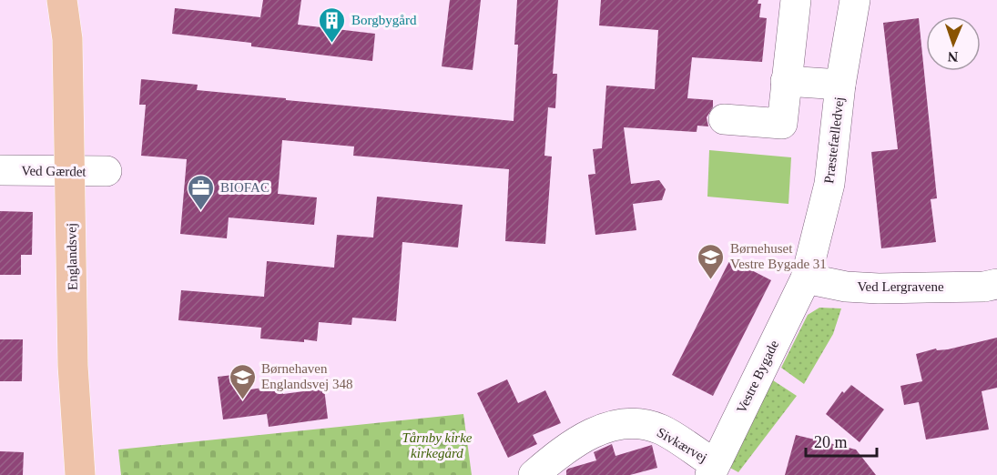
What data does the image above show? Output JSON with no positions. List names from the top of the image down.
{
  "streets": {
    "main road": ["Englandsvej"],
    "street": [
      "Præstefælledvej",
      "Ved Gærdet",
      "Ved Lergravene",
      "Vestre Bygade",
      "Sivkærvej"
    ]
  },
  "crossings": [
    ["Præstefælledvej", "Ved Lergravene"],
    ["Præstefælledvej", "Vestre Bygade"],
    ["Ved Gærdet", "Englandsvej"],
    ["Ved Lergravene", "Vestre Bygade"],
    ["Vestre Bygade", "Sivkærvej"]
  ],
  "parks": ["Tårnby kirke kirkegård"],
  "places": {
    "building": ["Borgbygård"],
    "office": ["BIOFAC"],
    "school or university": ["Børnehuset Vestre Bygade 31", "Børnehaven Englandsvej 348"]
  },
  "scale_bar": "20 m",
  "north": "bottom"
}
